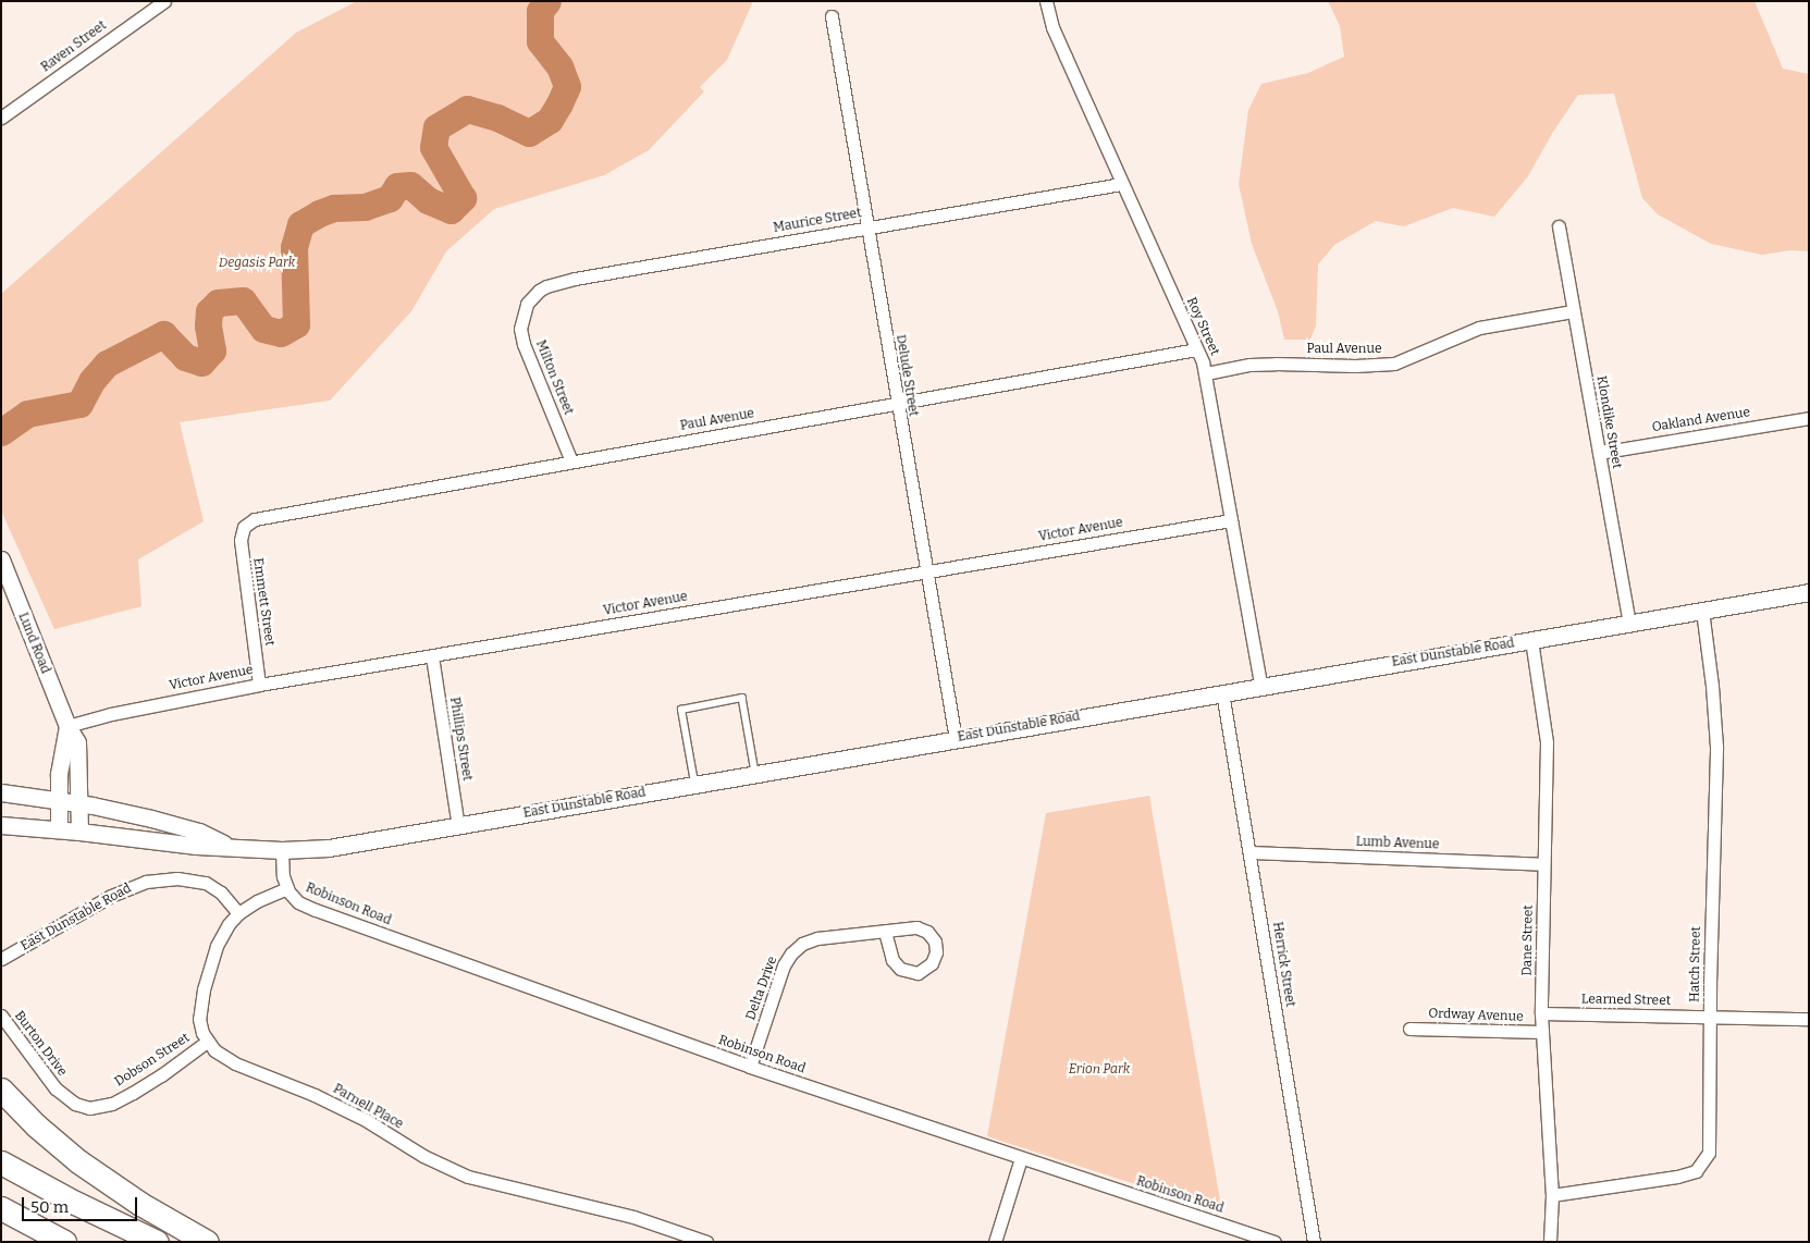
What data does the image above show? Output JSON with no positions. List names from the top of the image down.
{
  "streets": {
    "street": [
      "Raven Street",
      "Maurice Street",
      "Roy Street",
      "Paul Avenue",
      "Delude Street",
      "Milton Street",
      "Oakland Avenue",
      "Klondike Street",
      "Victor Avenue",
      "Emmett Street",
      "Lund Road",
      "East Dunstable Road",
      "Phillips Street",
      "Lumb Avenue",
      "Robinson Road",
      "Dane Street",
      "Herrick Street",
      "Hatch Street",
      "Delta Drive",
      "Learned Street",
      "Ordway Avenue",
      "Burton Drive",
      "Dobson Street",
      "Parnell Place"
    ]
  },
  "crossings": [
    ["Maurice Street", "Roy Street"],
    ["Maurice Street", "Delude Street"],
    ["Maurice Street", "Milton Street"],
    ["Roy Street", "Paul Avenue"],
    ["Roy Street", "Victor Avenue"],
    ["Roy Street", "East Dunstable Road"],
    ["Paul Avenue", "Delude Street"],
    ["Paul Avenue", "Milton Street"],
    ["Paul Avenue", "Klondike Street"],
    ["Paul Avenue", "Emmett Street"],
    ["Delude Street", "Victor Avenue"],
    ["Delude Street", "East Dunstable Road"],
    ["Oakland Avenue", "Klondike Street"],
    ["Klondike Street", "East Dunstable Road"],
    ["Victor Avenue", "Emmett Street"],
    ["Victor Avenue", "Lund Road"],
    ["Victor Avenue", "Phillips Street"],
    ["Lund Road", "East Dunstable Road"],
    ["East Dunstable Road", "Phillips Street"],
    ["East Dunstable Road", "Robinson Road"],
    ["East Dunstable Road", "Dane Street"],
    ["East Dunstable Road", "Herrick Street"],
    ["East Dunstable Road", "Hatch Street"],
    ["Lumb Avenue", "Dane Street"],
    ["Lumb Avenue", "Herrick Street"],
    ["Robinson Road", "Delta Drive"],
    ["Dane Street", "Hatch Street"],
    ["Dane Street", "Learned Street"],
    ["Dane Street", "Ordway Avenue"],
    ["Hatch Street", "Learned Street"],
    ["Burton Drive", "Dobson Street"],
    ["Dobson Street", "Parnell Place"]
  ],
  "parks": ["Degasis Park", "Erion Park"],
  "scale_bar": "50 m"
}
